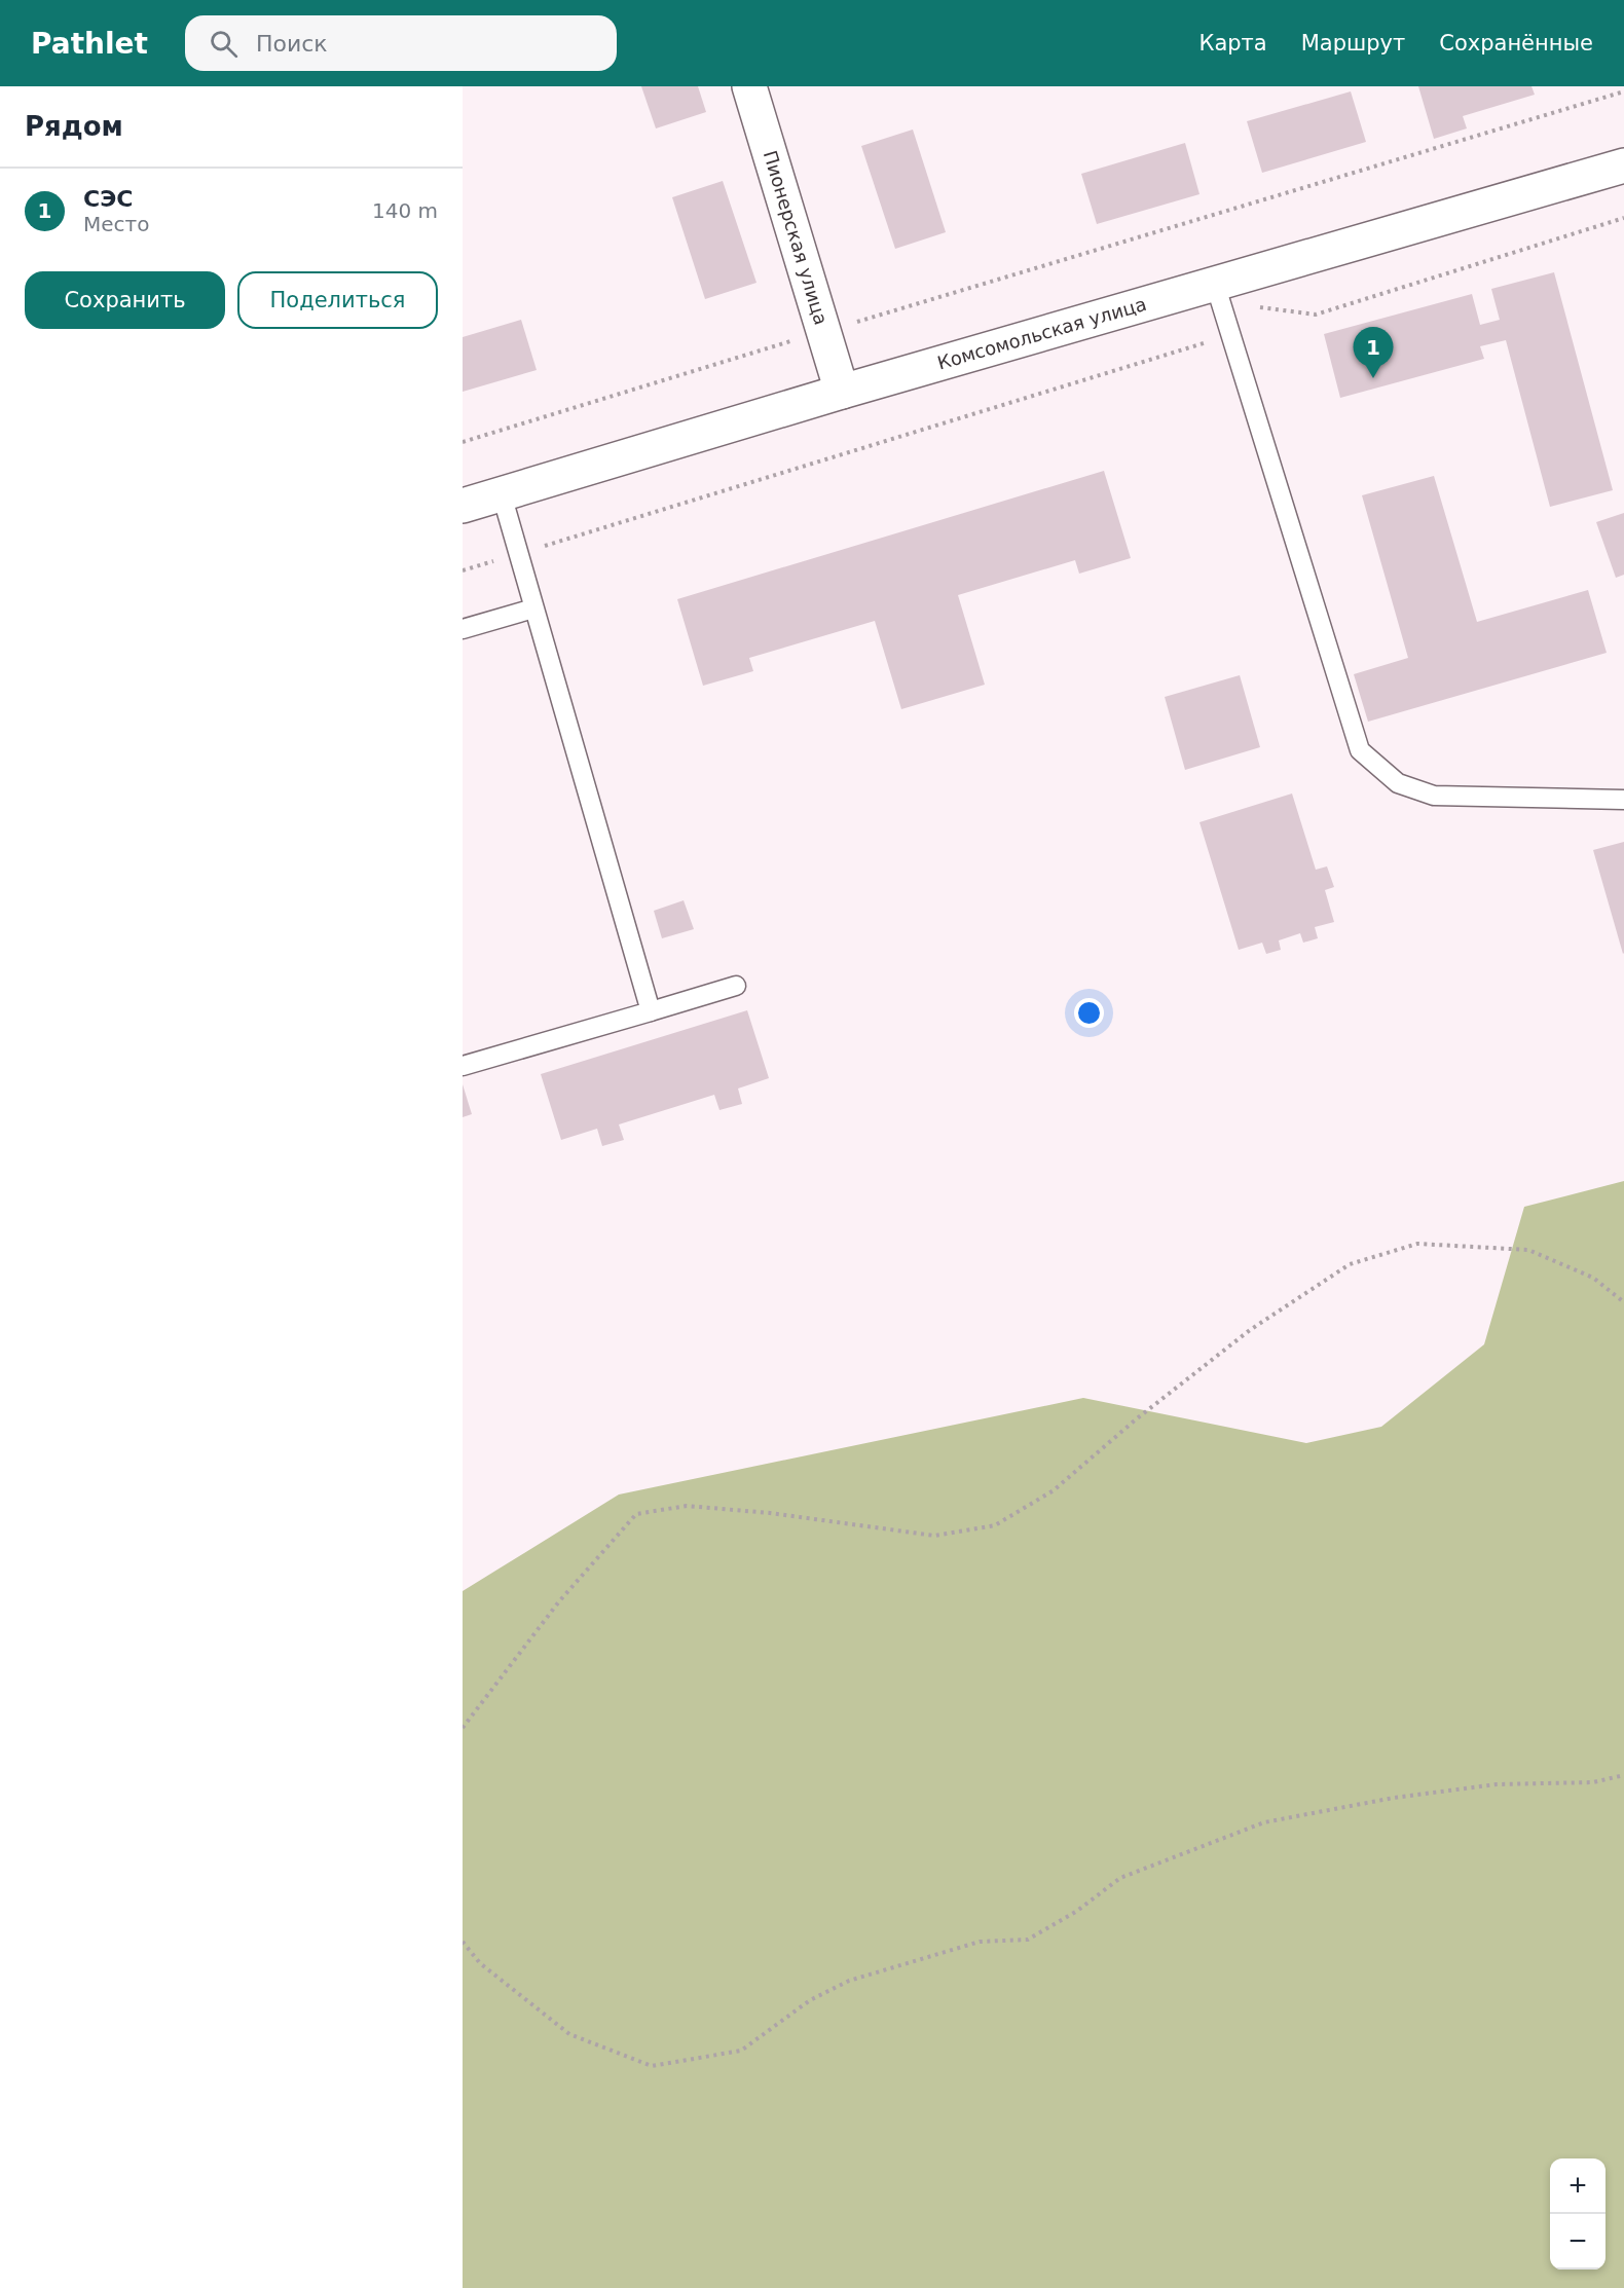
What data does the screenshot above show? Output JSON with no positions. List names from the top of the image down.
{
  "streets": {
    "street": ["Пионерская улица", "Комсомольская улица"]
  },
  "crossings": [
    ["Пионерская улица", "Комсомольская улица"]
  ],
  "page": {
    "header": "Pathlet",
    "search": "Поиск",
    "nav": ["Карта", "Маршрут", "Сохранённые"],
    "heading": "Рядом",
    "list": [
      {
        "mark": "1",
        "name": "СЭС",
        "note": "Место",
        "value": "140 m"
      }
    ],
    "buttons": ["Сохранить", "Поделиться"],
    "pins": "1",
    "map_buttons": ["+", "−"]
  }
}
